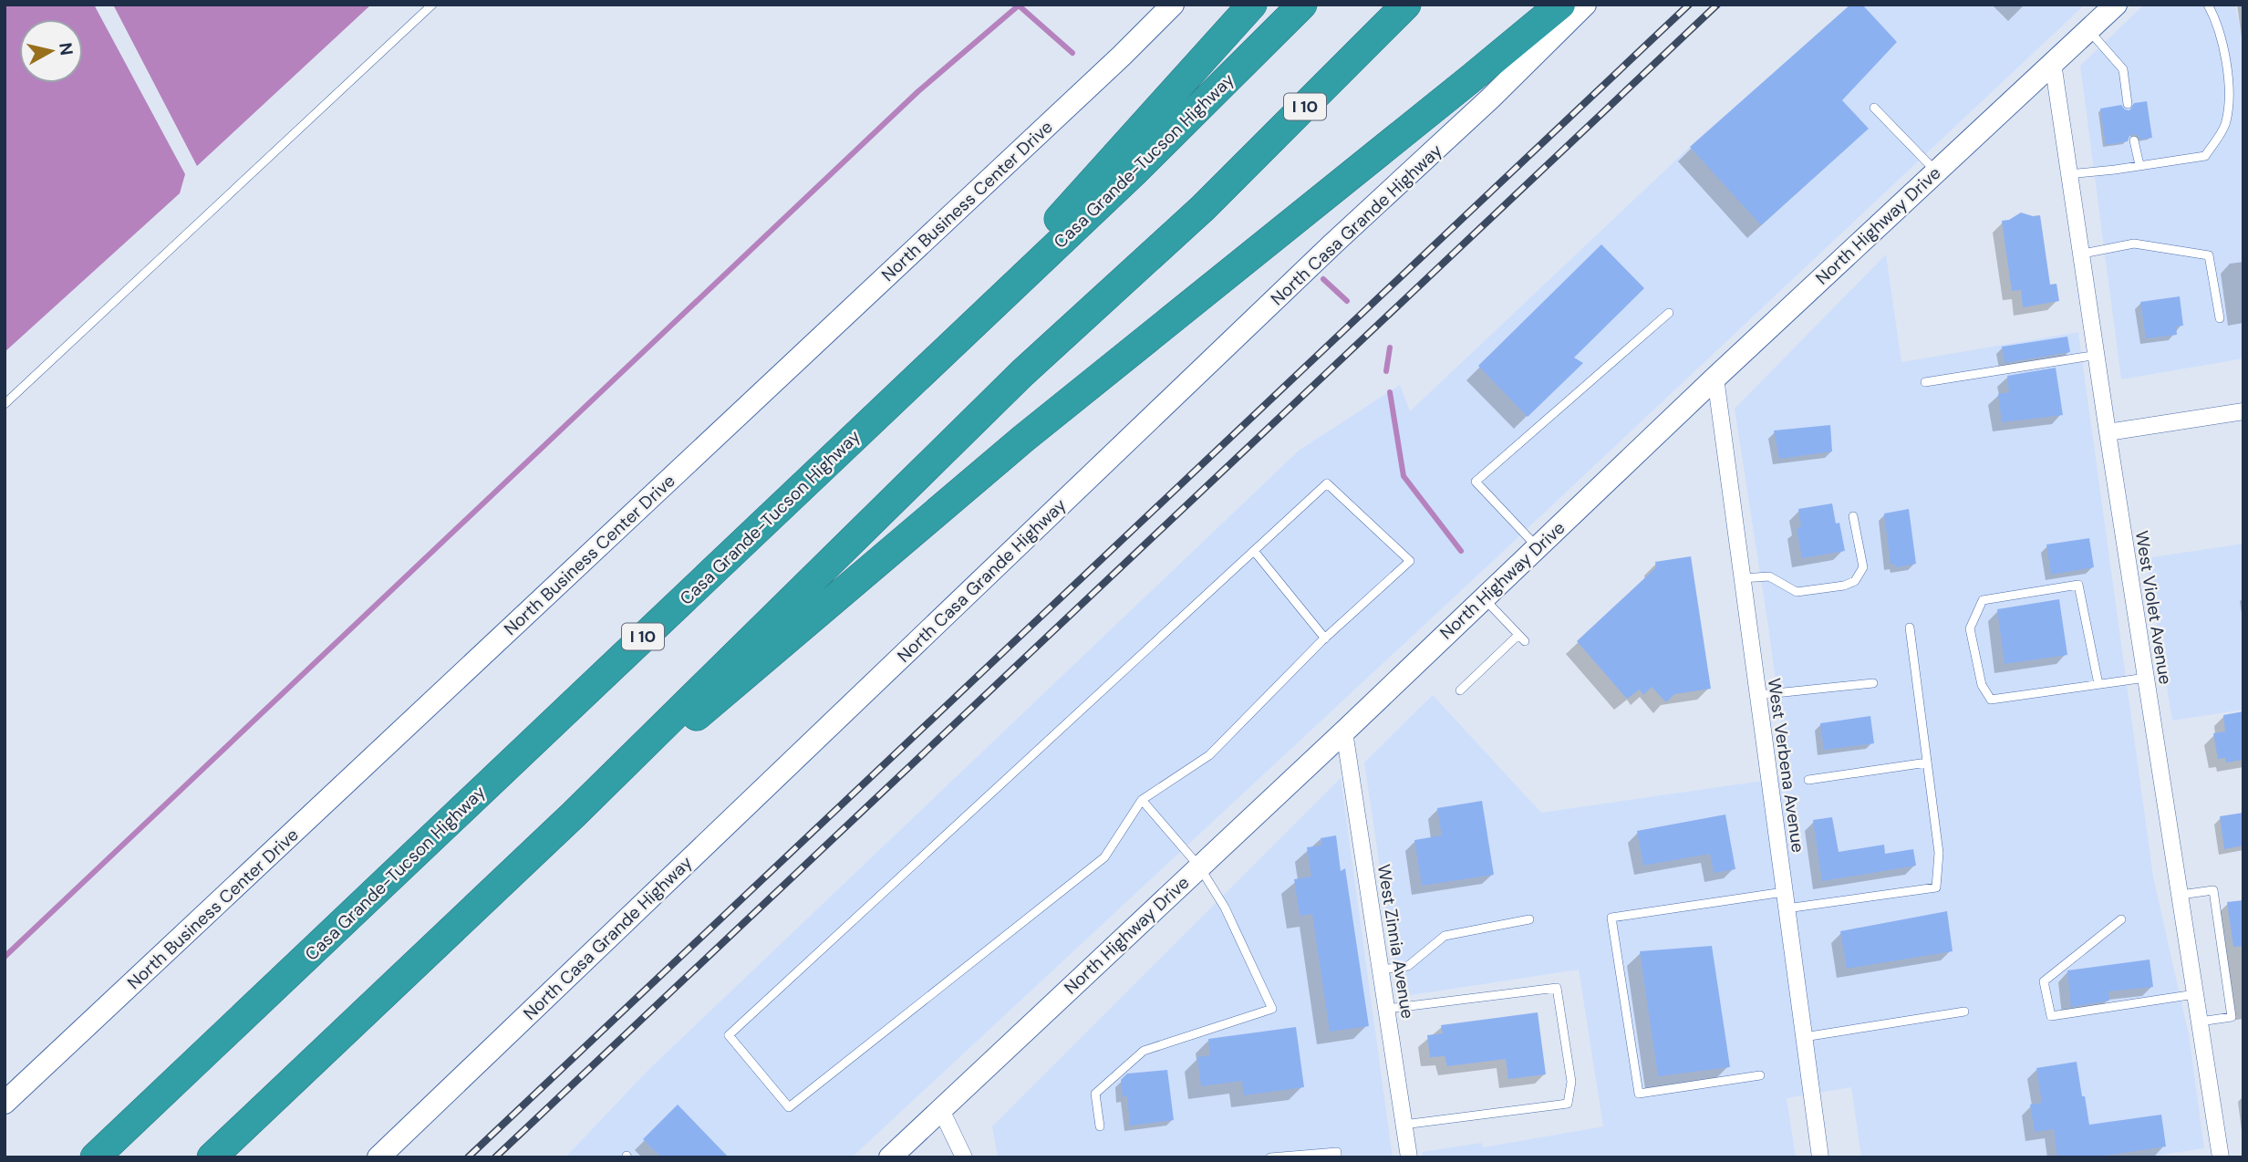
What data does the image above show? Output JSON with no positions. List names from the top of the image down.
{
  "streets": {
    "highway": ["I 10", "Casa Grande-Tucson Highway"],
    "main road": ["North Business Center Drive", "North Casa Grande Highway", "North Highway Drive"],
    "street": ["West Violet Avenue", "West Verbena Avenue", "West Zinnia Avenue"]
  },
  "crossings": [
    ["North Highway Drive", "West Violet Avenue"],
    ["North Highway Drive", "West Verbena Avenue"],
    ["North Highway Drive", "West Zinnia Avenue"]
  ],
  "north": "right"
}
